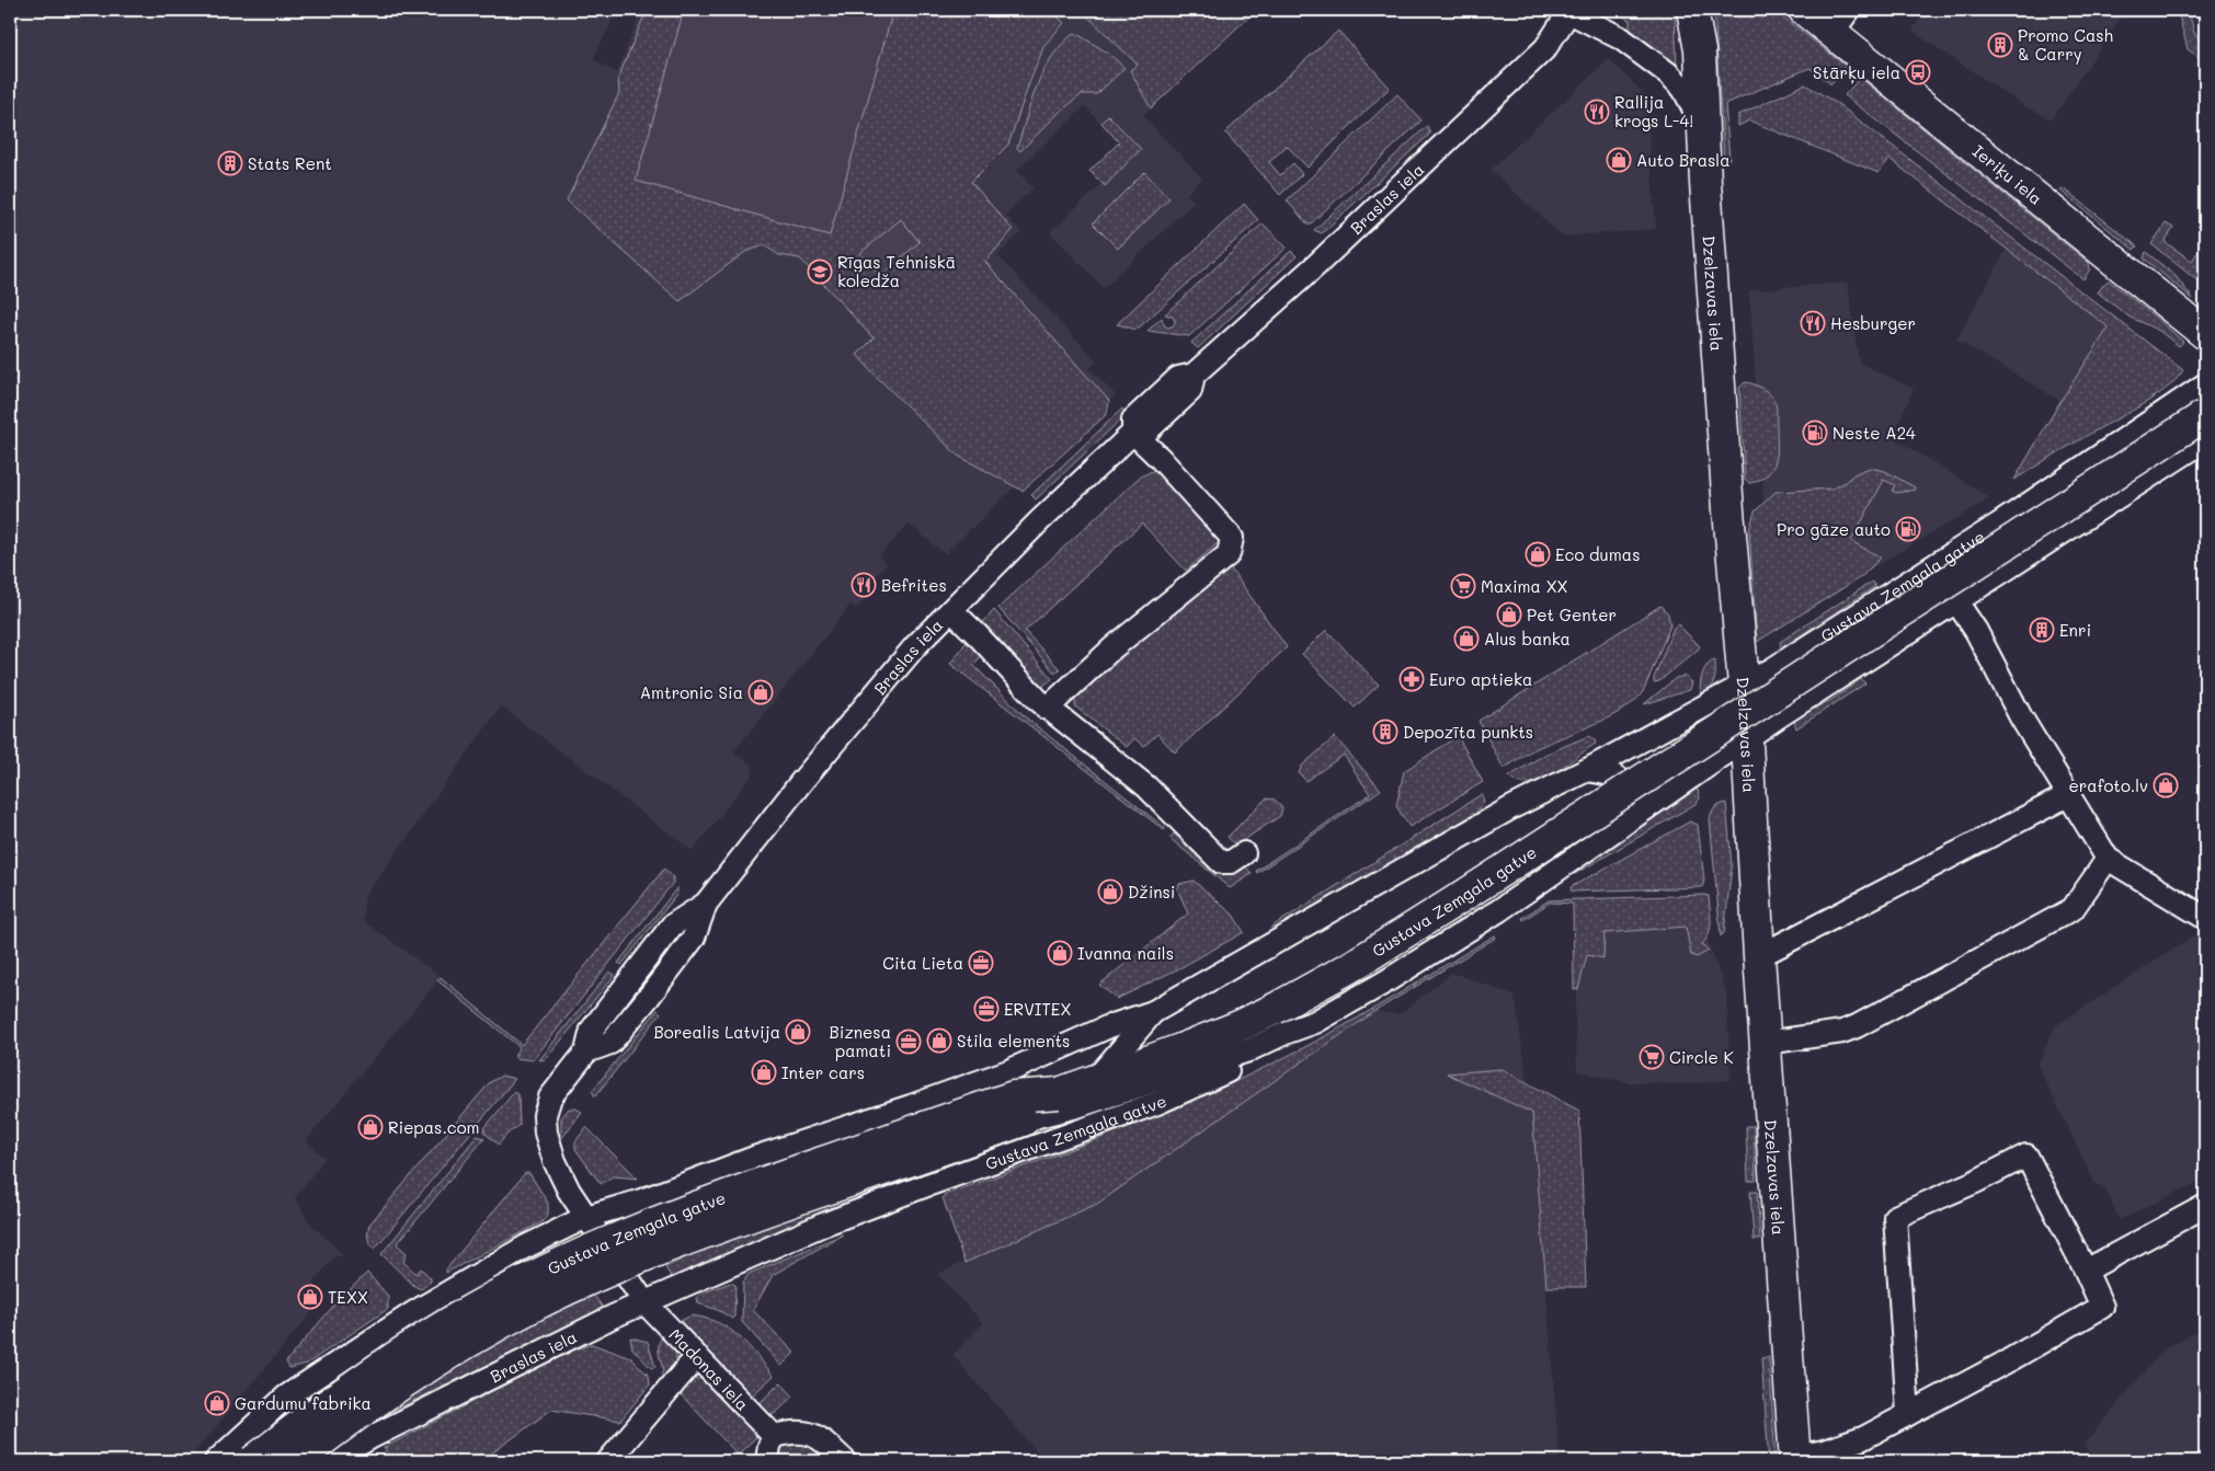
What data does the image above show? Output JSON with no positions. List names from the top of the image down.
{
  "streets": {
    "main road": ["Ieriķu iela", "Dzelzavas iela", "Gustava Zemgala gatve"],
    "street": ["Braslas iela", "Madonas iela"]
  },
  "crossings": [
    ["Braslas iela", "Gustava Zemgala gatve"],
    ["Braslas iela", "Madonas iela"],
    ["Dzelzavas iela", "Gustava Zemgala gatve"],
    ["Gustava Zemgala gatve", "Madonas iela"]
  ],
  "places": {
    "building": [
      "Promo Cash & Carry",
      "Stats Rent",
      "Enri",
      "Depozīta punkts"
    ],
    "bus stop": ["Stārķu iela"],
    "restaurant": ["Rallija krogs L-4!", "Hesburger", "Befrites"],
    "shop": [
      "Auto Brasla",
      "Eco dumas",
      "Pet Genter",
      "Alus banka",
      "Amtronic Sia",
      "erafoto.lv",
      "Džinsi",
      "Ivanna nails",
      "Borealis Latvija",
      "Stila elements",
      "Inter cars",
      "Riepas.com",
      "TEXX",
      "Gardumu fabrika"
    ],
    "school or university": ["Rīgas Tehniskā koledža"],
    "fuel station": ["Neste A24", "Pro gāze auto"],
    "supermarket": ["Maxima XX", "Circle K"],
    "pharmacy": ["Euro aptieka"],
    "office": ["Cita Lieta", "ERVITEX", "Biznesa pamati"]
  }
}
